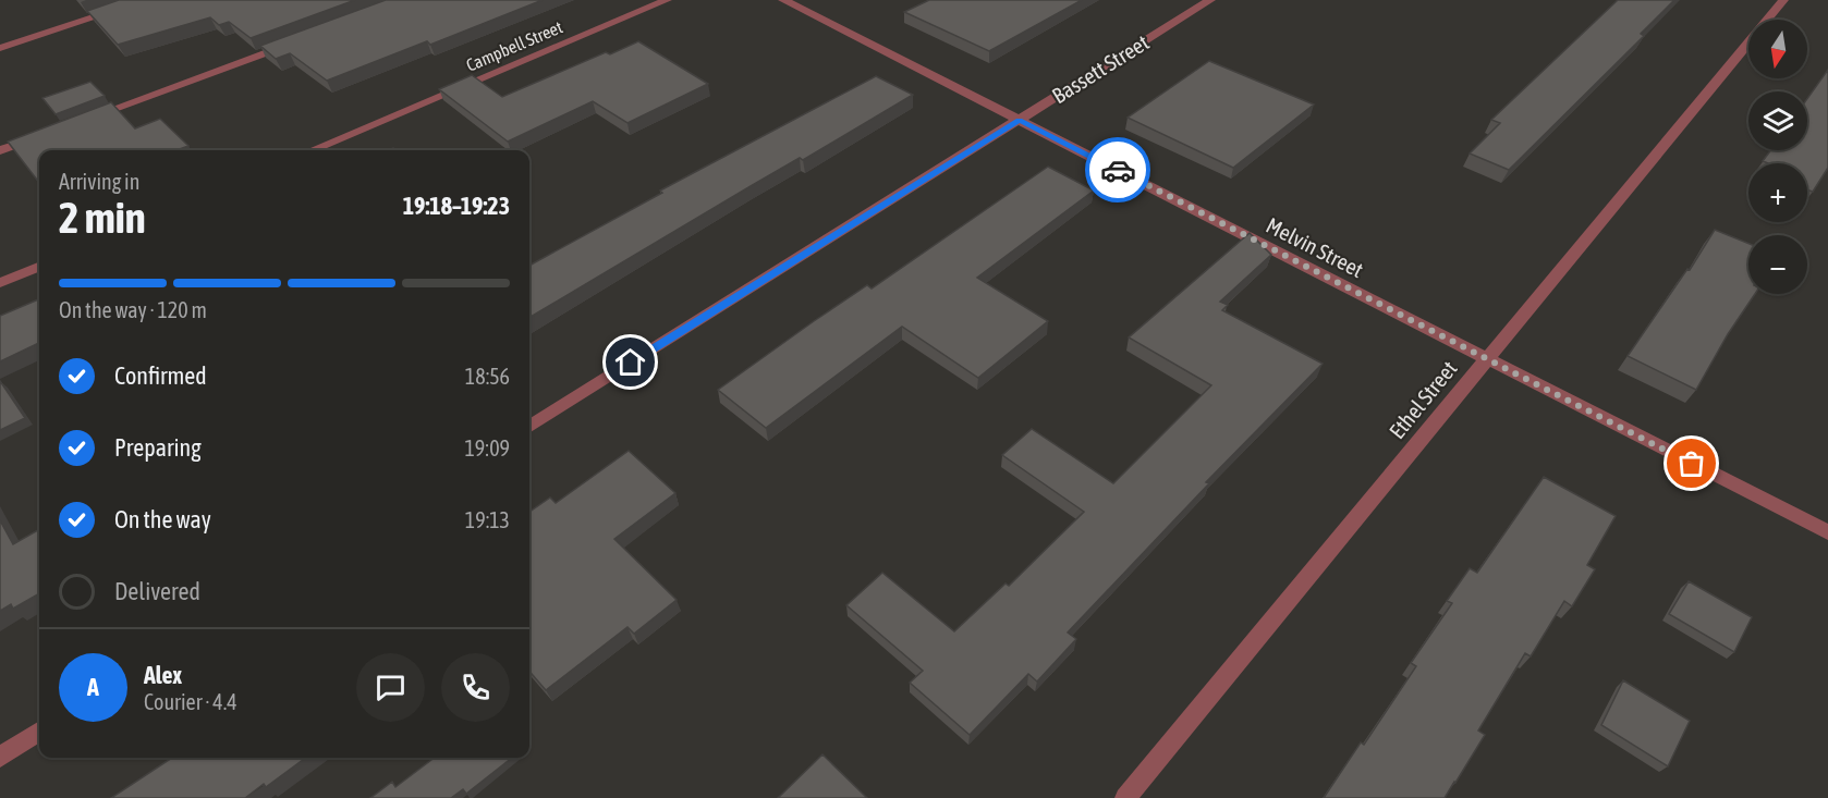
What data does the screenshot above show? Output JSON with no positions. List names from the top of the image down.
{
  "streets": {
    "street": [
      "Campbell Street",
      "Bassett Street",
      "Melvin Street",
      "Ethel Street"
    ]
  },
  "crossings": [
    ["Bassett Street", "Melvin Street"],
    ["Melvin Street", "Ethel Street"]
  ],
  "north": "bottom",
  "page": {
    "map_buttons": ["+", "−"],
    "heading": ["2 min", "Arriving in", "19:18–19:23"],
    "panel": ["Alex", "Courier · 4.4"],
    "bar": "On the way · 120 m",
    "list": [
      ["Confirmed", "18:56"],
      ["Preparing", "19:09"],
      ["On the way", "19:13"],
      "Delivered"
    ],
    "round": "A"
  }
}
